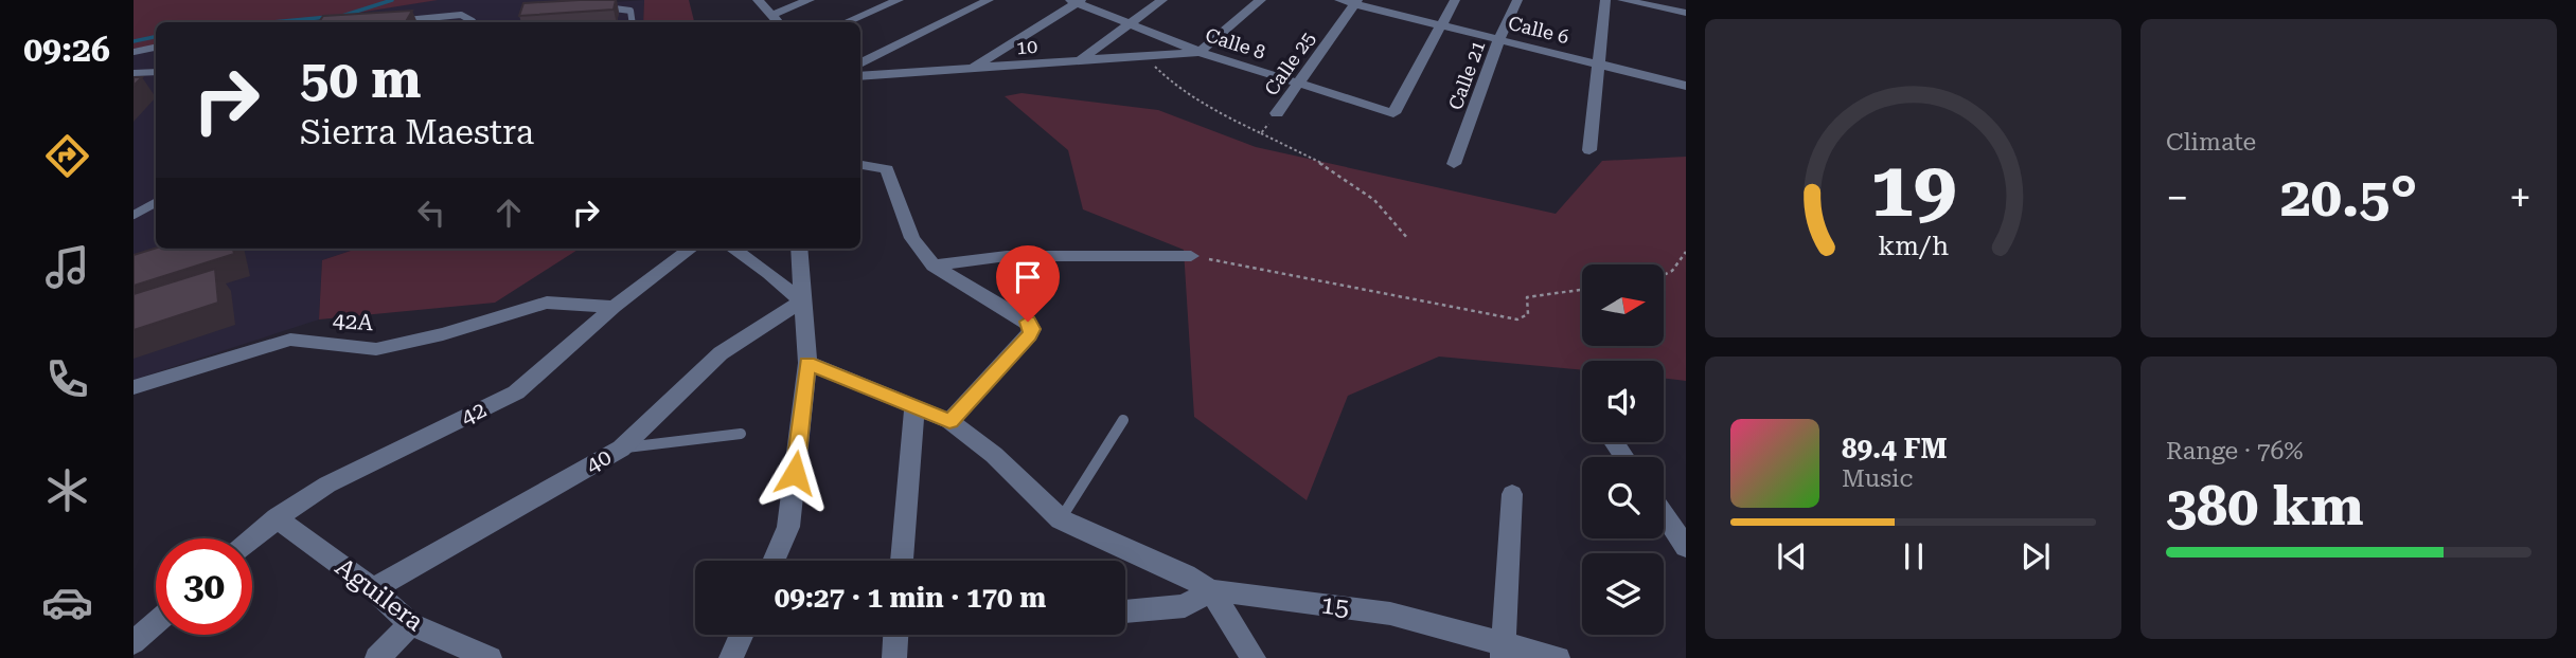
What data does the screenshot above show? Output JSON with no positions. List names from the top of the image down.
{
  "streets": {
    "street": [
      "Calle 6",
      "Calle 8",
      "10",
      "Calle 25",
      "Calle 21",
      "42A",
      "42",
      "40",
      "Aguilera",
      "15"
    ]
  },
  "crossings": [
    ["Calle 6", "Calle 8"],
    ["Calle 6", "Calle 25"],
    ["Calle 6", "Calle 21"],
    ["Calle 8", "10"],
    ["Calle 8", "Calle 25"],
    ["42A", "42"],
    ["42", "Aguilera"],
    ["40", "Aguilera"]
  ],
  "north": "right",
  "page": {
    "tabs": "09:26",
    "tile": [
      "Climate",
      ["Range · 76%", "380 km"]
    ],
    "turn": ["50 m", "Sierra Maestra"],
    "heat": ["−", "20.5°", "+"],
    "song": ["89.4 FM", "Music"],
    "limit": "30",
    "trip": "09:27 · 1 min · 170 m",
    "gauge": ["19", "km/h"]
  }
}
